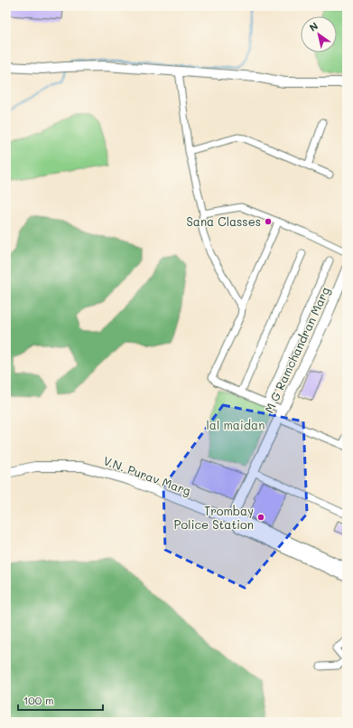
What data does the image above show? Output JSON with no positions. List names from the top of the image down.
{
  "streets": {
    "street": ["M G Ramchandran Marg", "V.N. Purav Marg"]
  },
  "crossings": [
    ["M G Ramchandran Marg", "V.N. Purav Marg"]
  ],
  "parks": ["lal maidan"],
  "places": ["Sana Classes", "Trombay Police Station"],
  "scale_bar": "100 m",
  "north": "top left"
}
